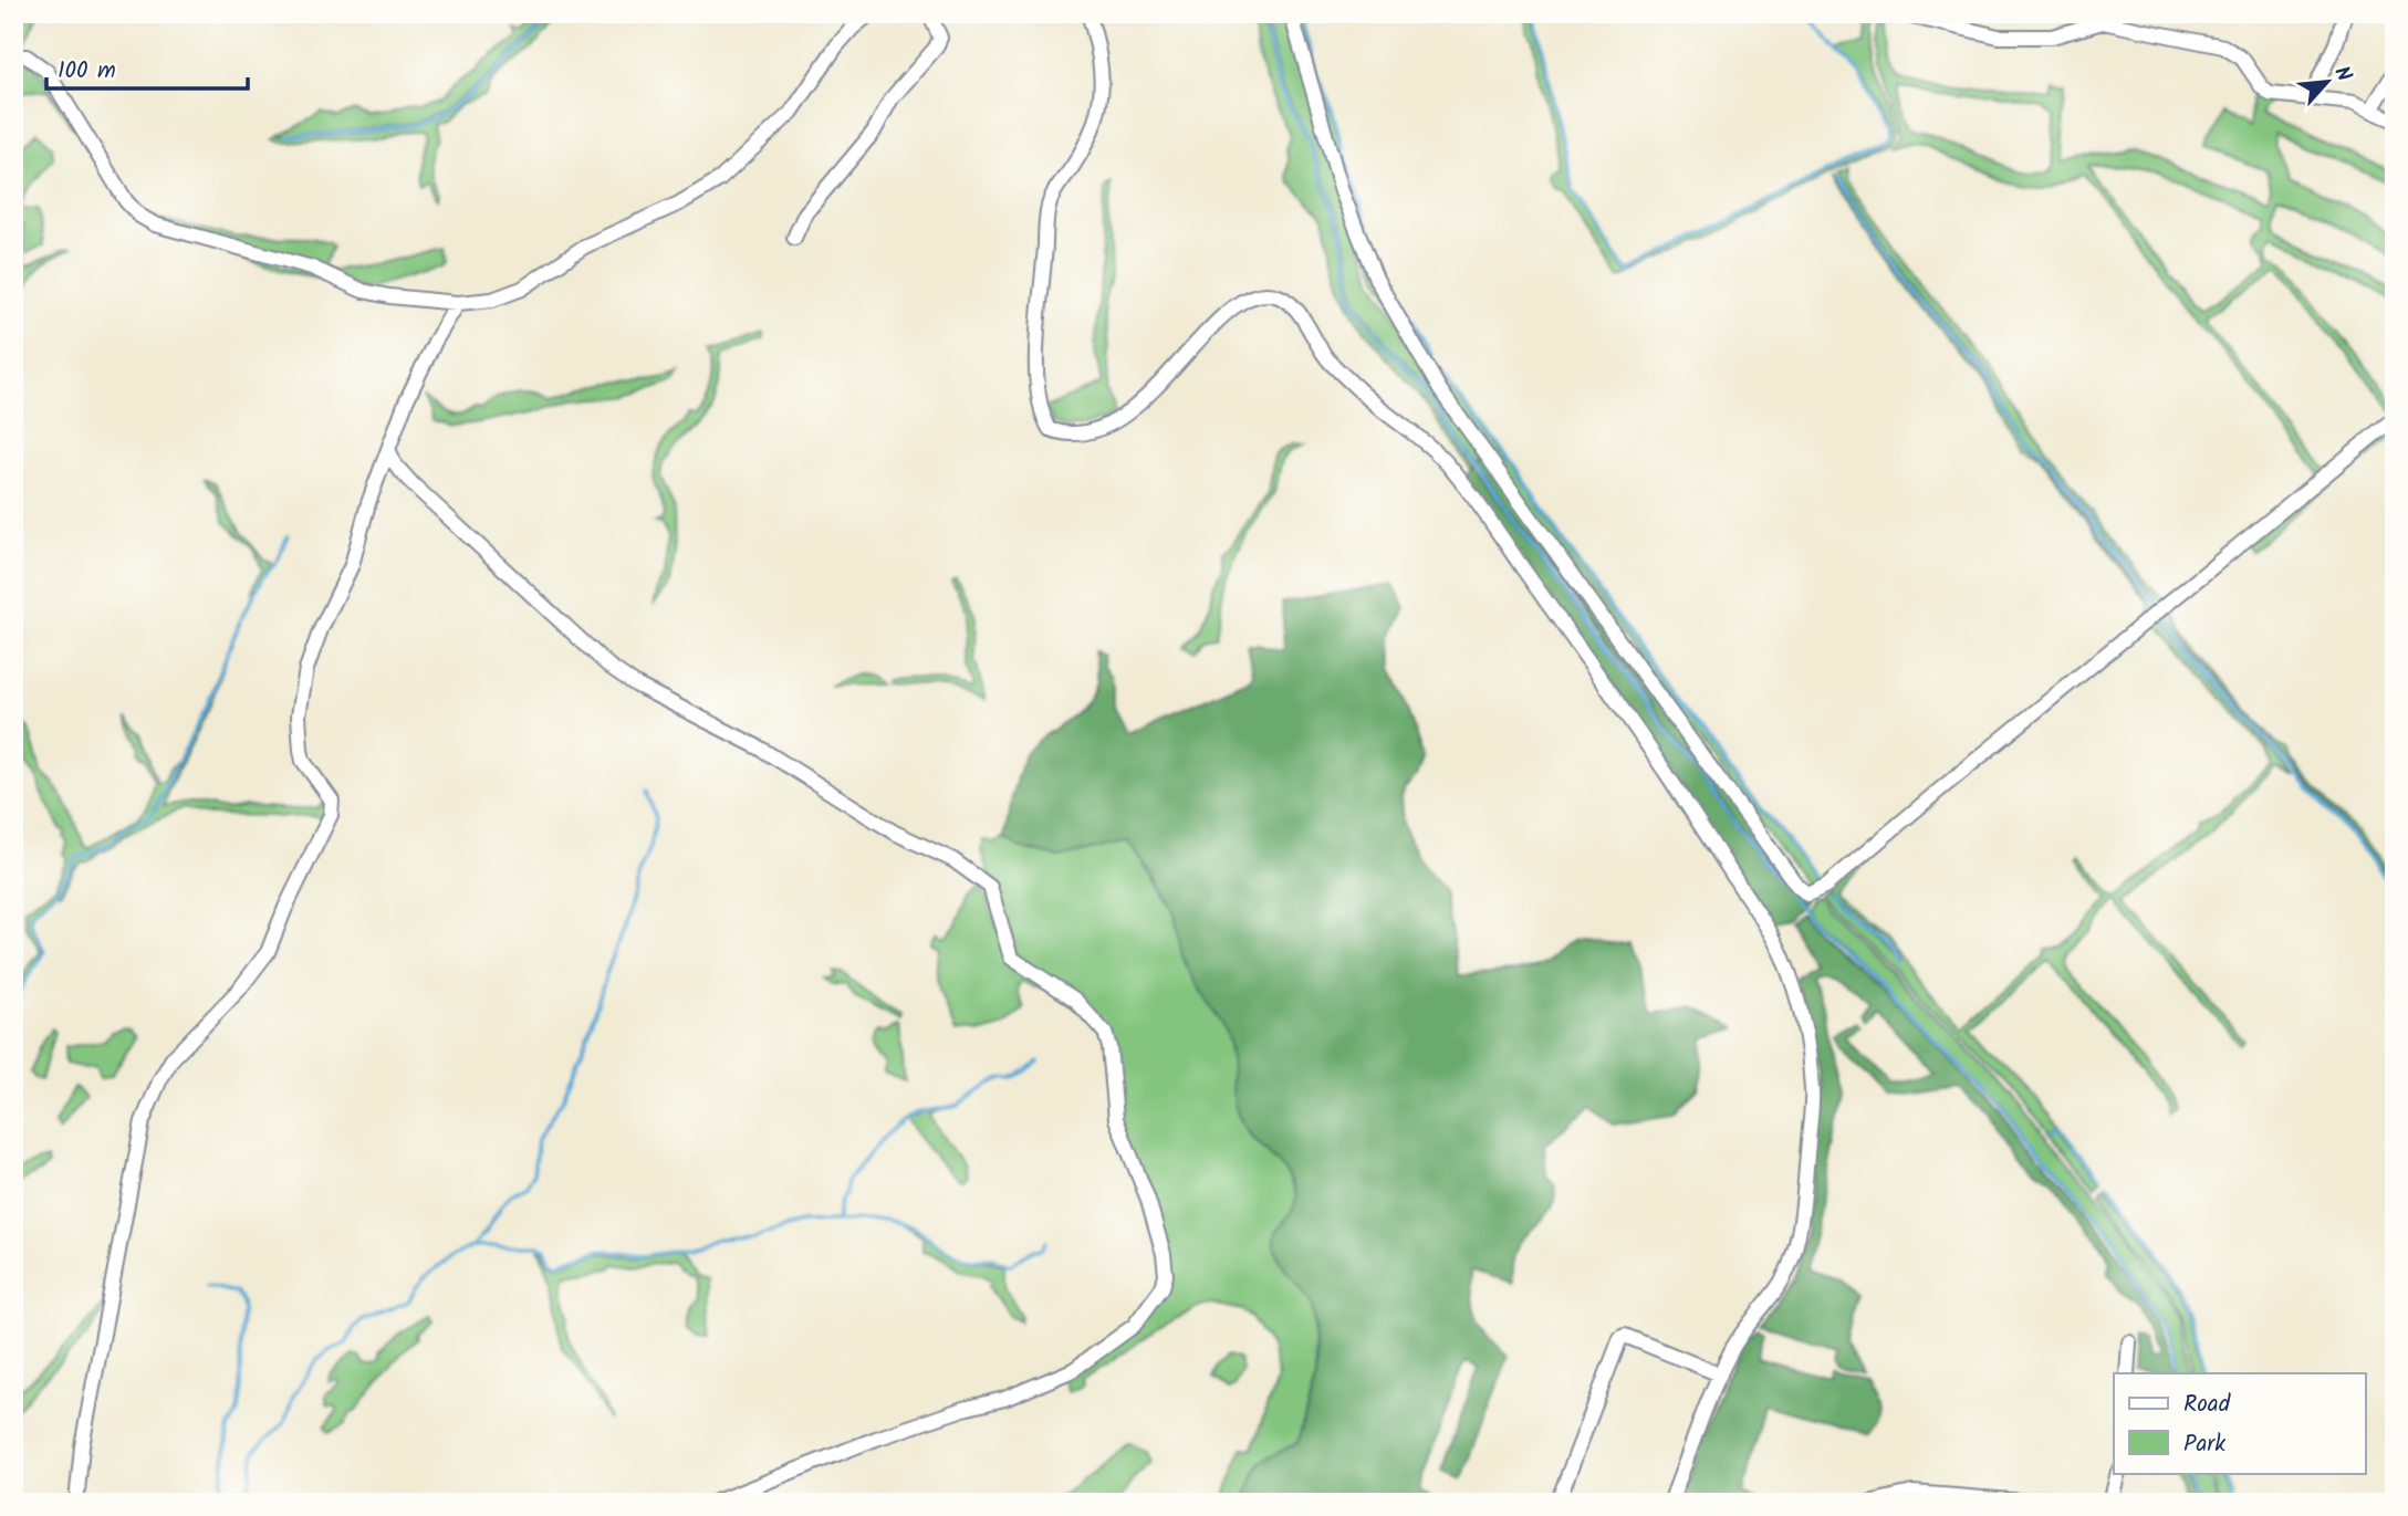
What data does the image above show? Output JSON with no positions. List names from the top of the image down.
{
  "legend": ["Road", "Park"],
  "scale_bar": "100 m",
  "north": "top right"
}
